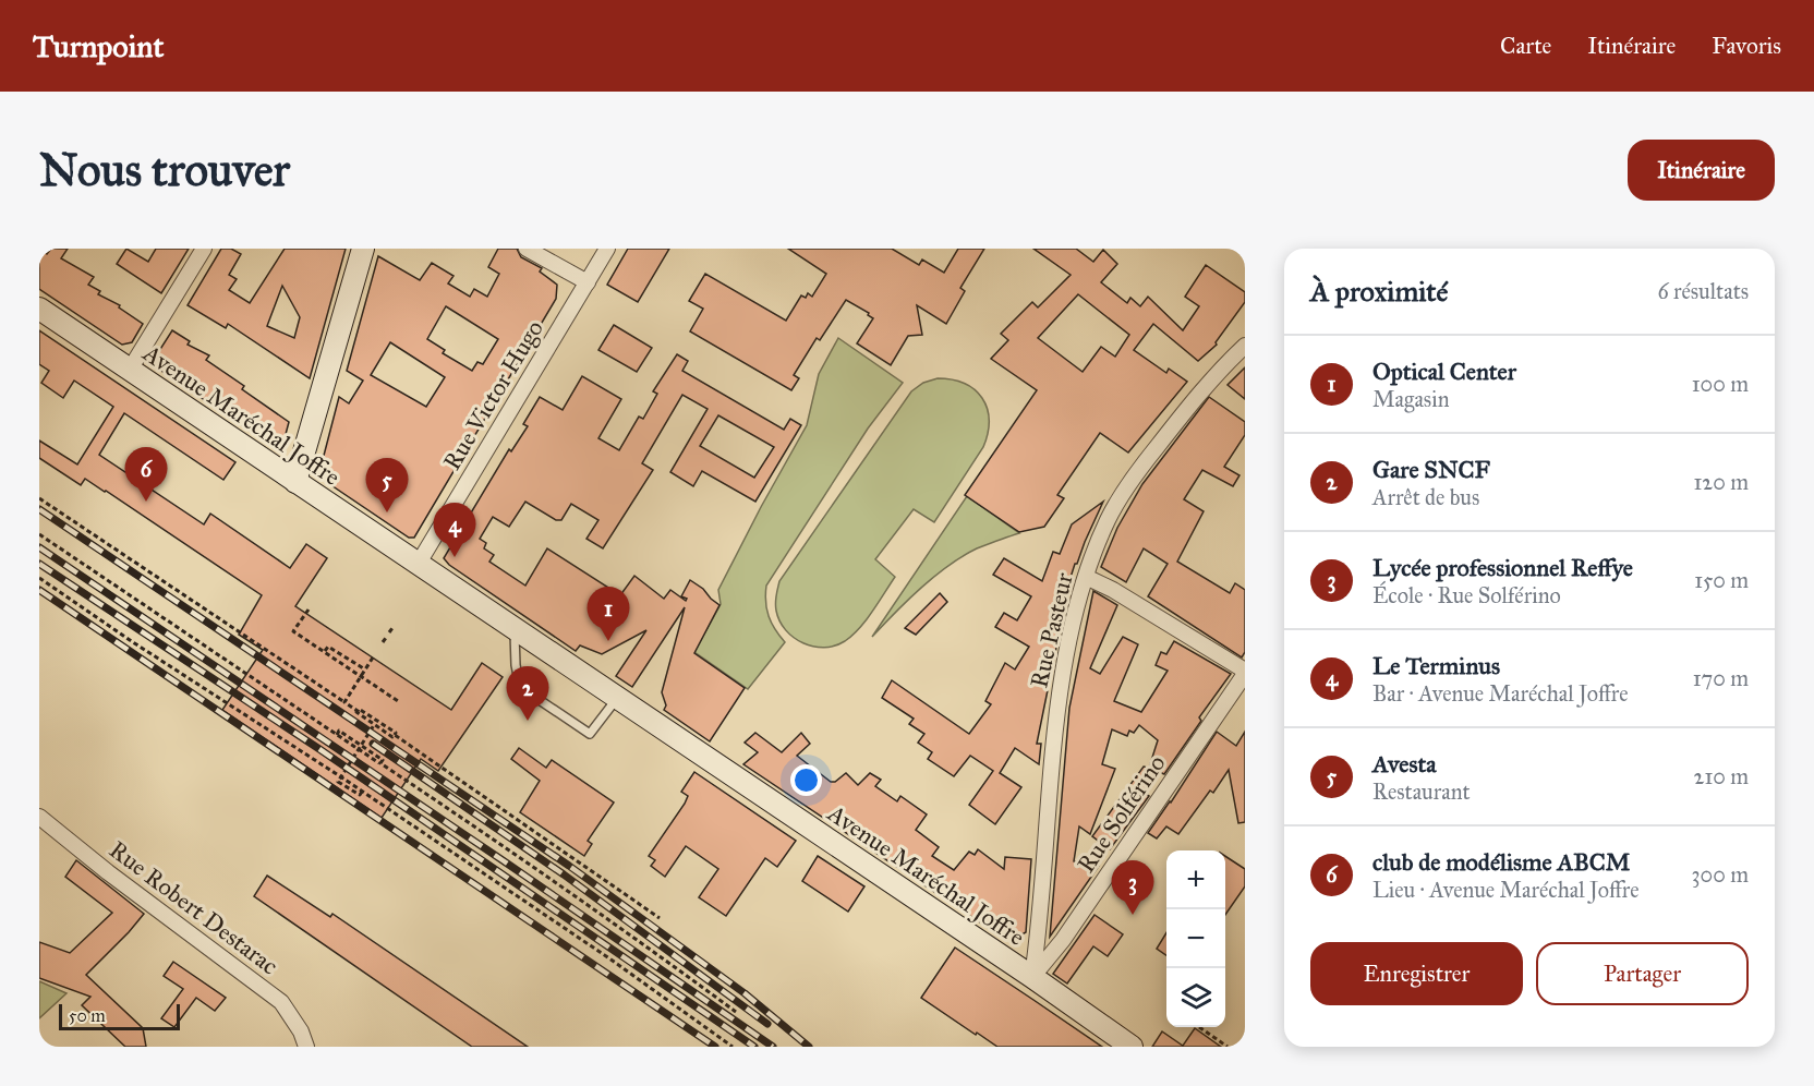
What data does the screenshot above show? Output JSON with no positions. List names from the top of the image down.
{
  "streets": {
    "main road": ["Avenue Maréchal Joffre"],
    "street": [
      "Rue Victor Hugo",
      "Rue Pasteur",
      "Rue Solférino",
      "Rue Robert Destarac"
    ]
  },
  "crossings": [
    ["Rue Victor Hugo", "Avenue Maréchal Joffre"],
    ["Avenue Maréchal Joffre", "Rue Pasteur"],
    ["Avenue Maréchal Joffre", "Rue Solférino"],
    ["Rue Pasteur", "Rue Solférino"]
  ],
  "scale_bar": "50 m",
  "page": {
    "header": "Turnpoint",
    "nav": ["Carte", "Itinéraire", "Favoris"],
    "buttons": [
      "Itinéraire",
      ["Enregistrer", "Partager"]
    ],
    "title": "Nous trouver",
    "heading": ["À proximité", "6 résultats"],
    "list": [
      {
        "mark": "1",
        "name": "Optical Center",
        "note": "Magasin",
        "value": "100 m"
      },
      {
        "mark": "2",
        "name": "Gare SNCF",
        "note": "Arrêt de bus",
        "value": "120 m"
      },
      {
        "mark": "3",
        "name": "Lycée professionnel Reffye",
        "note": "École · Rue Solférino",
        "value": "150 m"
      },
      {
        "mark": "4",
        "name": "Le Terminus",
        "note": "Bar · Avenue Maréchal Joffre",
        "value": "170 m"
      },
      {
        "mark": "5",
        "name": "Avesta",
        "note": "Restaurant",
        "value": "210 m"
      },
      {
        "mark": "6",
        "name": "club de modélisme ABCM",
        "note": "Lieu · Avenue Maréchal Joffre",
        "value": "300 m"
      }
    ],
    "pins": [
      "6",
      "5",
      "4",
      "1",
      "2",
      "3"
    ],
    "map_buttons": ["+", "−"],
    "scale": "50 m"
  }
}
